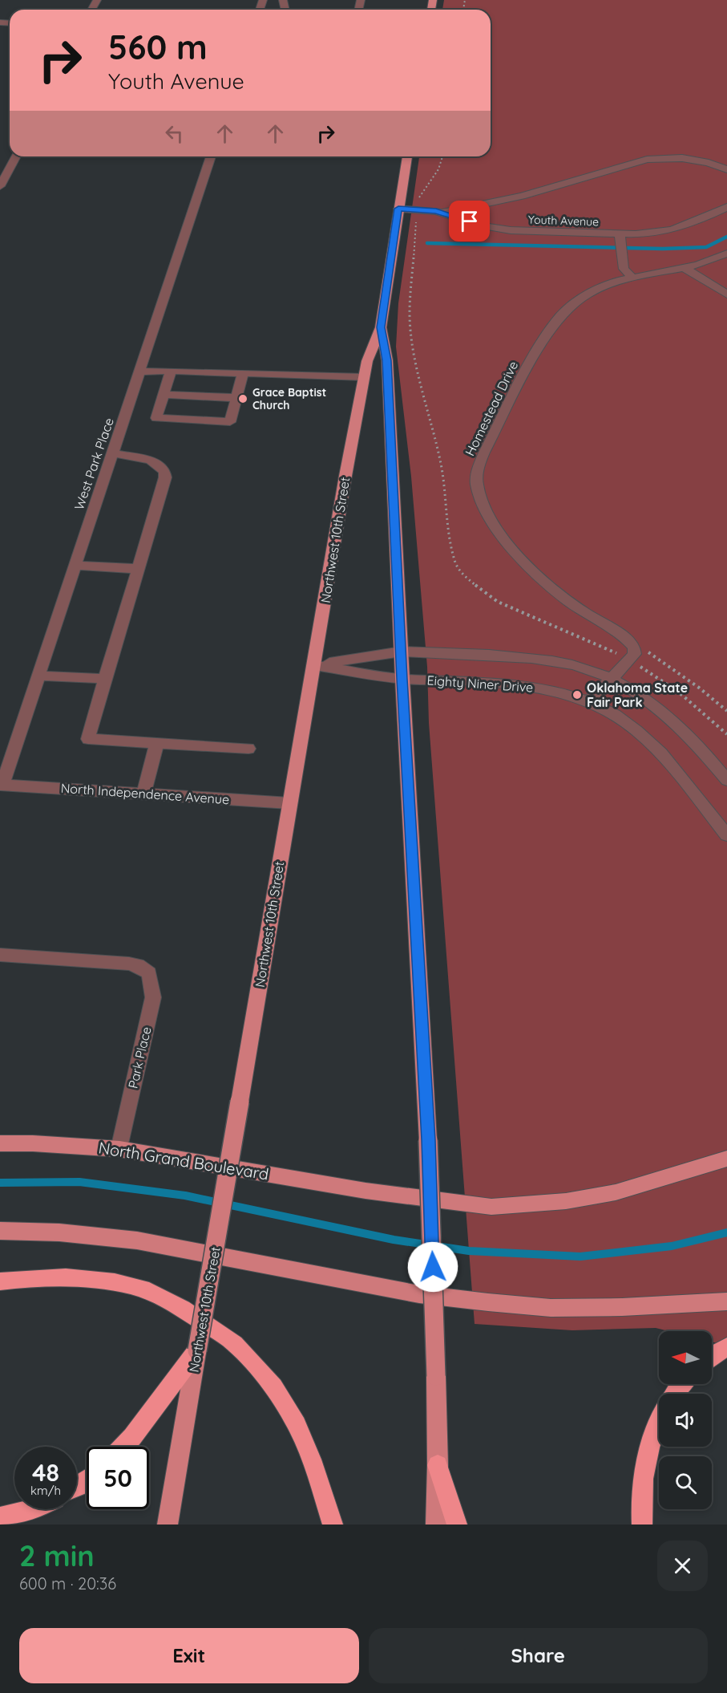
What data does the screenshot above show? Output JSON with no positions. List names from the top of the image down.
{
  "streets": {
    "main road": ["Northwest 10th Street", "North Grand Boulevard"],
    "street": [
      "Youth Avenue",
      "Homestead Drive",
      "West Park Place",
      "Eighty Niner Drive",
      "North Independence Avenue",
      "Park Place"
    ]
  },
  "crossings": [
    ["Youth Avenue", "Northwest 10th Street"],
    ["West Park Place", "North Independence Avenue"],
    ["Northwest 10th Street", "Eighty Niner Drive"],
    ["Northwest 10th Street", "North Independence Avenue"],
    ["Park Place", "North Grand Boulevard"]
  ],
  "places": ["Grace Baptist Church", "Oklahoma State Fair Park"],
  "north": "left",
  "page": {
    "turn": ["560 m", "Youth Avenue"],
    "speed": "48 km/h",
    "limit": "50",
    "heading": ["2 min", "600 m · 20:36"],
    "buttons": ["Exit", "Share"]
  }
}
